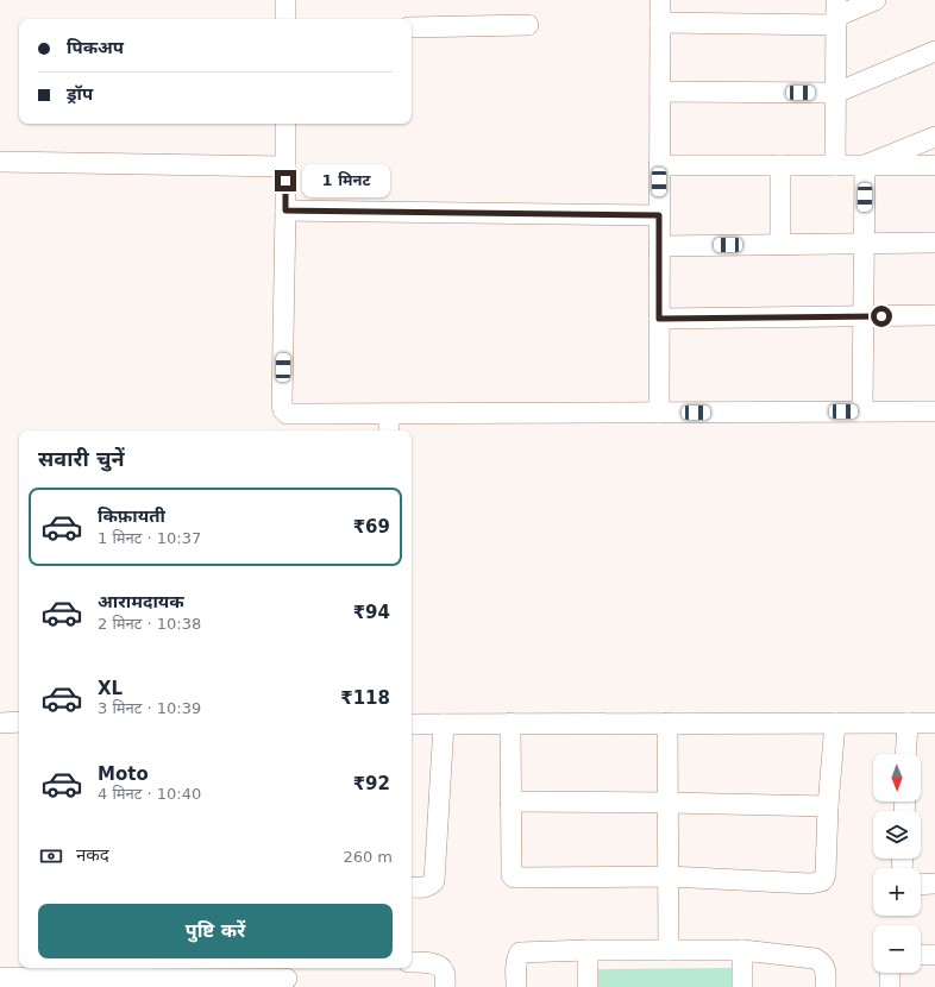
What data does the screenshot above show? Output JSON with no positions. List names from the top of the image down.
{
  "north": "bottom",
  "page": {
    "banner": ["पिकअप", "ड्रॉप"],
    "bubble": "1 मिनट",
    "heading": "सवारी चुनें",
    "list": [
      {
        "name": "किफ़ायती",
        "note": "1 मिनट · 10:37",
        "value": "₹69"
      },
      {
        "name": "आरामदायक",
        "note": "2 मिनट · 10:38",
        "value": "₹94"
      },
      {
        "name": "XL",
        "note": "3 मिनट · 10:39",
        "value": "₹118"
      },
      {
        "name": "Moto",
        "note": "4 मिनट · 10:40",
        "value": "₹92"
      }
    ],
    "map_buttons": ["+", "−"],
    "pay": ["नकद", "260 m"],
    "buttons": "पुष्टि करें"
  }
}
